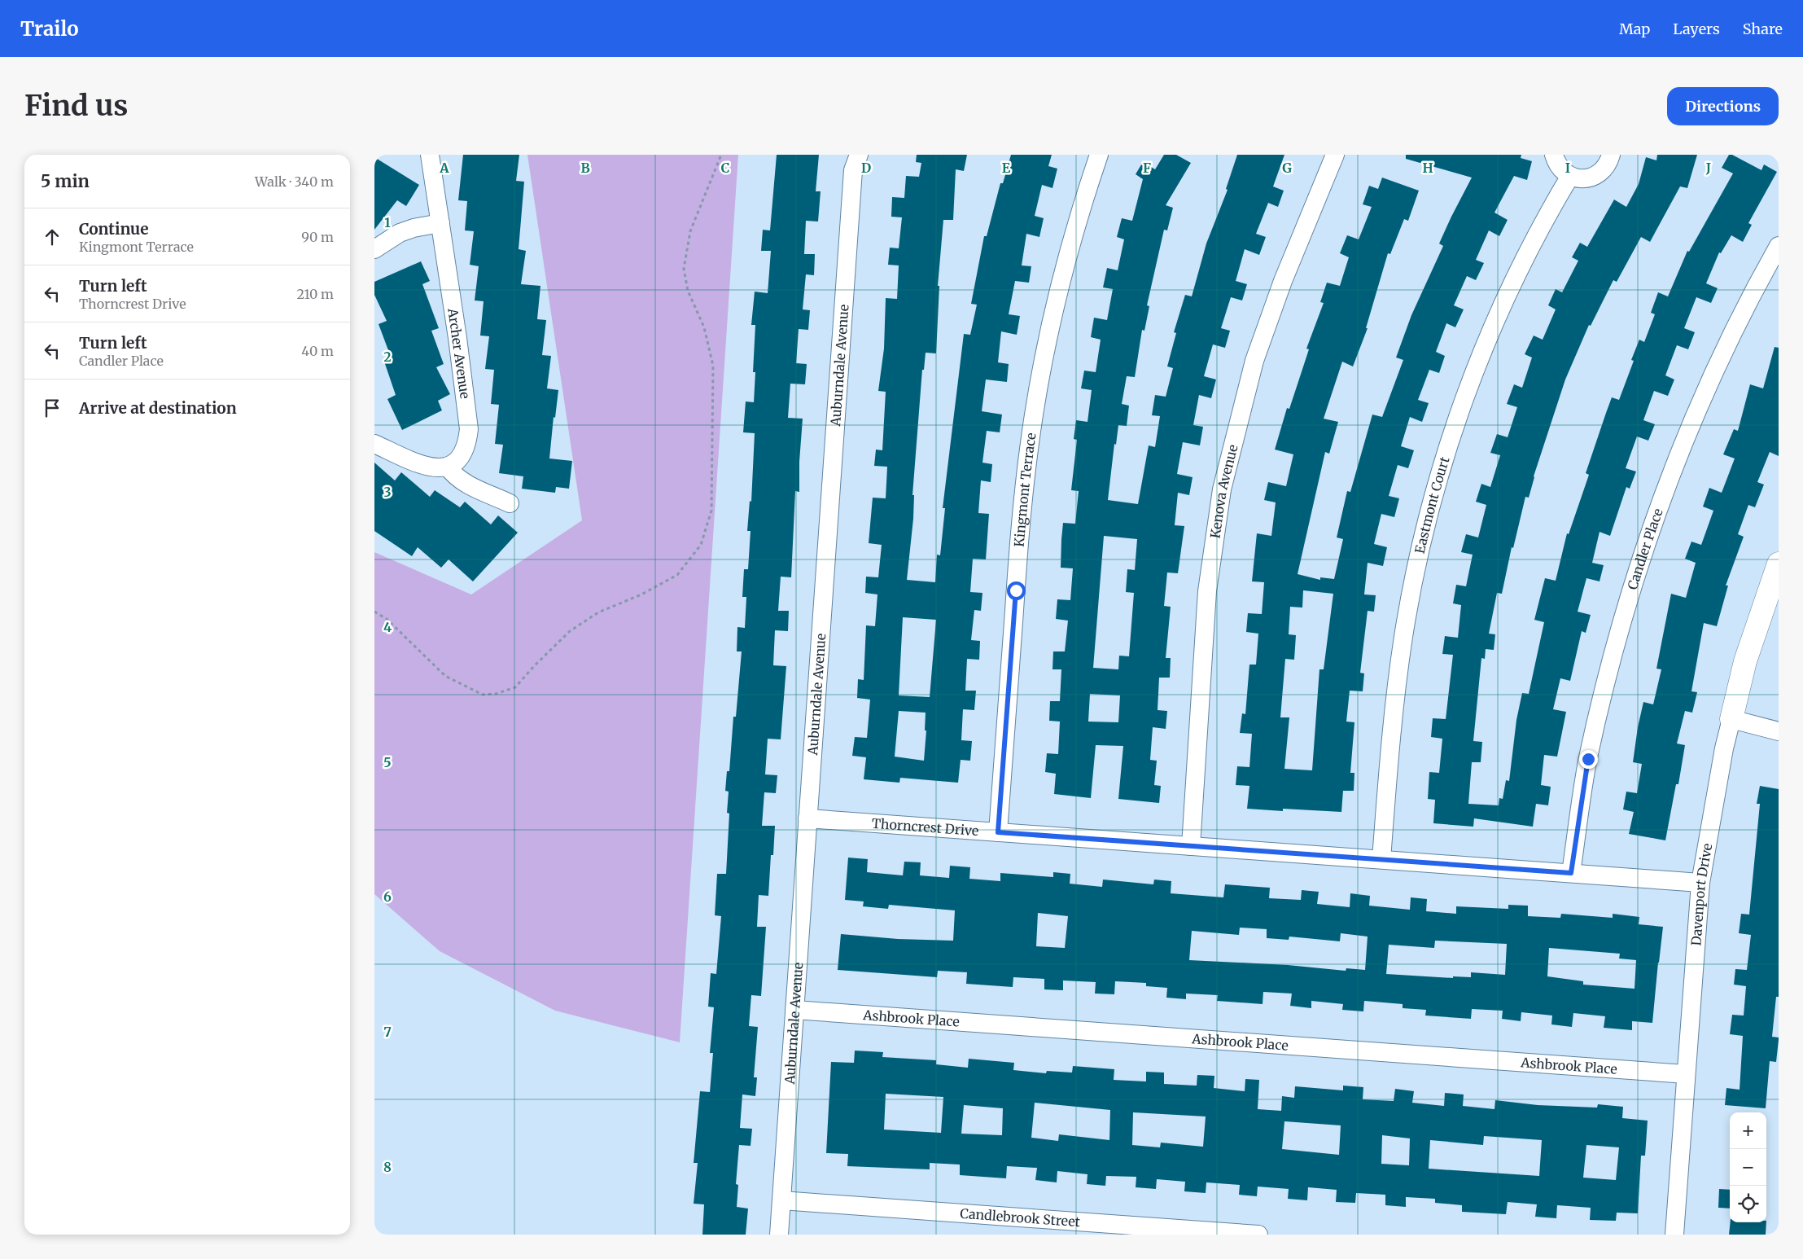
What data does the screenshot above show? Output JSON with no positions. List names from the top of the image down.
{
  "streets": {
    "street": [
      "Archer Avenue",
      "Auburndale Avenue",
      "Kingmont Terrace",
      "Kenova Avenue",
      "Eastmont Court",
      "Candler Place",
      "Thorncrest Drive",
      "Davenport Drive",
      "Ashbrook Place",
      "Candlebrook Street"
    ]
  },
  "crossings": [
    ["Auburndale Avenue", "Thorncrest Drive"],
    ["Auburndale Avenue", "Ashbrook Place"],
    ["Auburndale Avenue", "Candlebrook Street"],
    ["Kingmont Terrace", "Thorncrest Drive"],
    ["Kenova Avenue", "Thorncrest Drive"],
    ["Eastmont Court", "Thorncrest Drive"],
    ["Candler Place", "Thorncrest Drive"],
    ["Thorncrest Drive", "Davenport Drive"],
    ["Davenport Drive", "Ashbrook Place"]
  ],
  "page": {
    "header": "Trailo",
    "nav": ["Map", "Layers", "Share"],
    "buttons": "Directions",
    "title": "Find us",
    "heading": ["5 min", "Walk · 340 m"],
    "list": [
      ["Continue", "Kingmont Terrace", "90 m"],
      ["Turn left", "Thorncrest Drive", "210 m"],
      ["Turn left", "Candler Place", "40 m"],
      "Arrive at destination"
    ],
    "map_buttons": ["+", "−"]
  },
  "grid": {
    "columns": [
      "A",
      "B",
      "C",
      "D",
      "E",
      "F",
      "G",
      "H",
      "I",
      "J"
    ],
    "rows": [
      "1",
      "2",
      "3",
      "4",
      "5",
      "6",
      "7",
      "8"
    ]
  }
}
